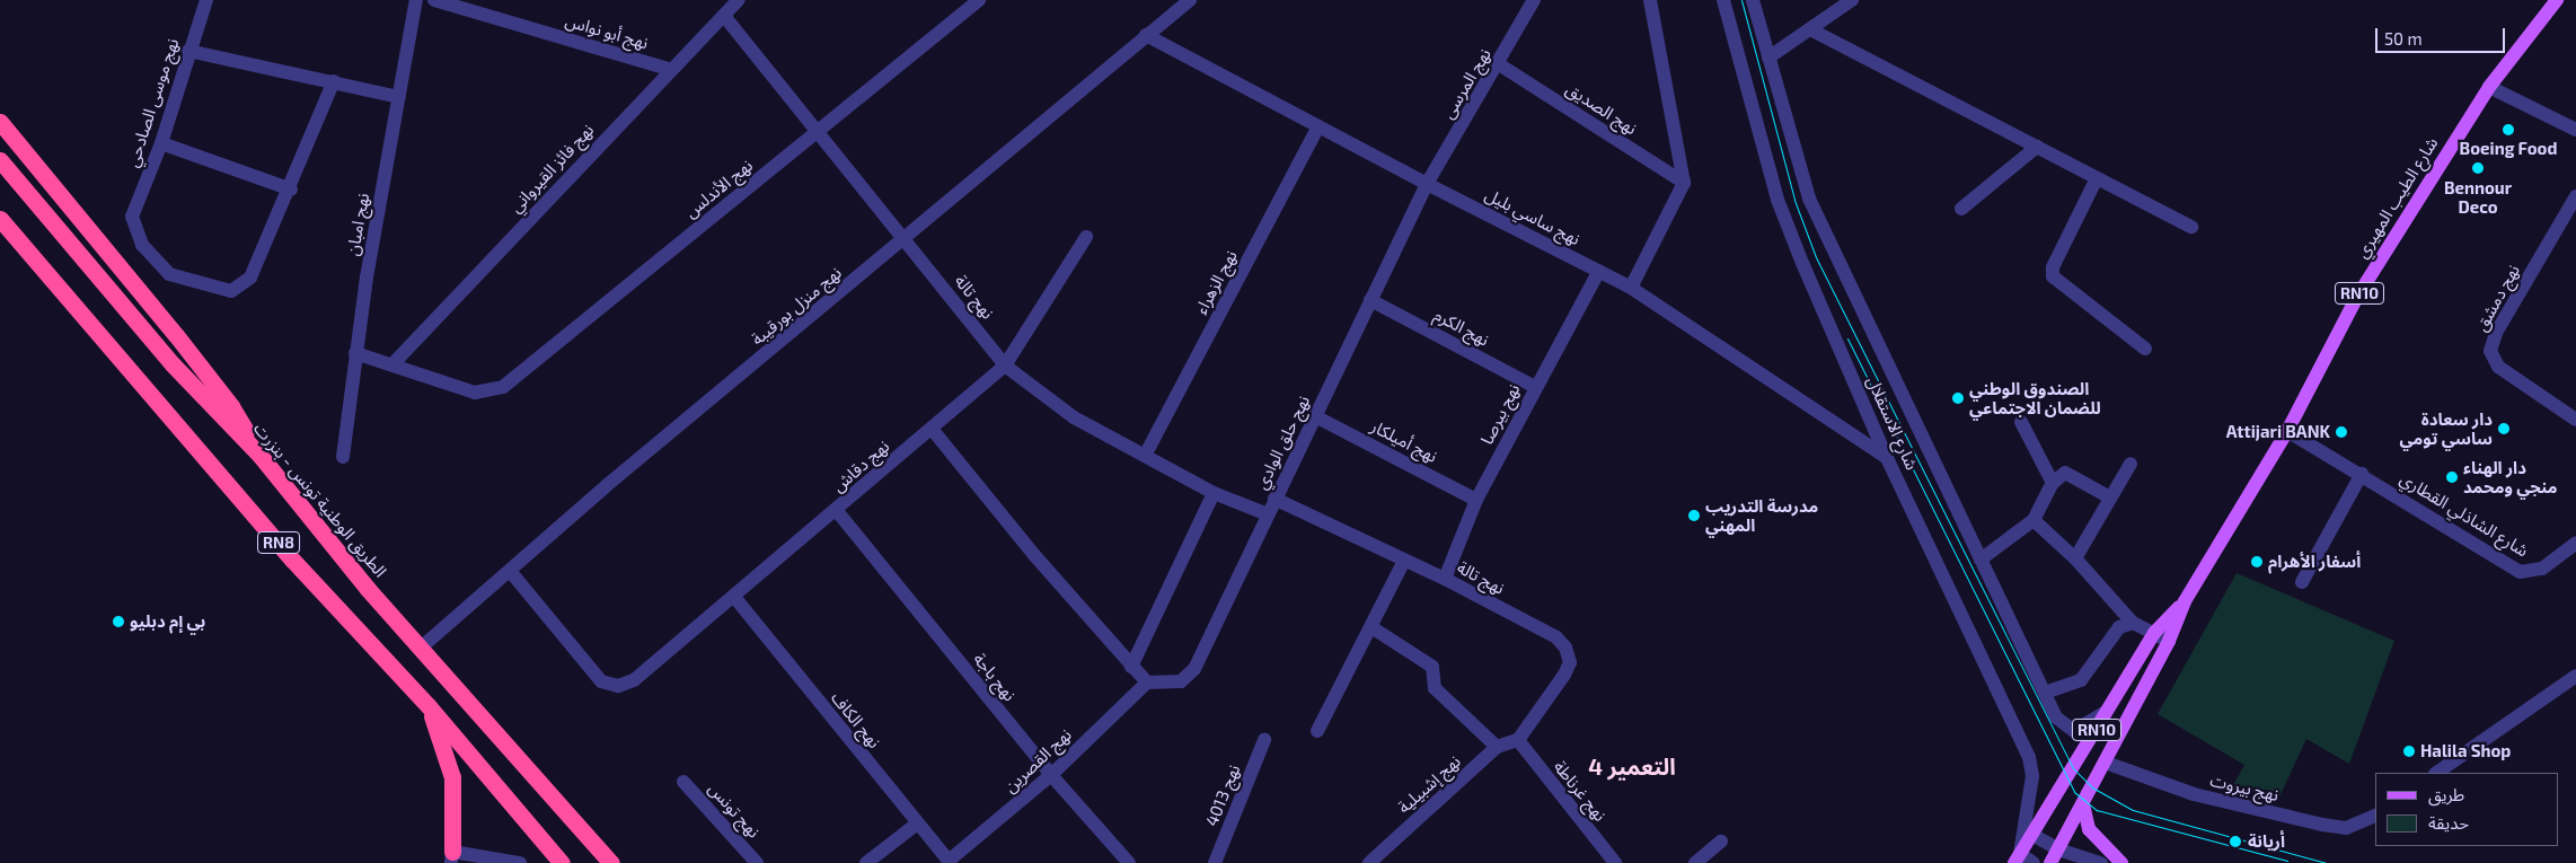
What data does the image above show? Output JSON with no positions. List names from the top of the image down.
{
  "streets": {
    "highway": ["الطريق الوطنية تونس - بنزرت", "RN8"],
    "main road": ["شارع الطيب المهيري", "RN10"],
    "street": [
      "نهج أبو نواس",
      "نهج المرسى",
      "نهج موسى الصادحي",
      "نهج الصديق",
      "نهج فائز القيرواني",
      "نهج الأندلس",
      "نهج ساسي بليل",
      "نهج امبان",
      "نهج الزهراء",
      "نهج تالة",
      "نهج دمشق",
      "نهج منزل بورقيبة",
      "نهج الكرم",
      "نهج بيرصا",
      "شارع الاستقلال",
      "نهج أميلكار",
      "نهج حلق الوادي",
      "نهج دقاش",
      "شارع الشاذلي القطاري",
      "نهج باجة",
      "نهج الكاف",
      "نهج القصرين",
      "نهج إشبيلية",
      "نهج بيروت",
      "نهج غرناطة",
      "نهج 4013",
      "نهج تونس"
    ]
  },
  "crossings": [
    ["نهج أبو نواس", "نهج فائز القيرواني"],
    ["نهج المرسى", "نهج الصديق"],
    ["نهج المرسى", "نهج ساسي بليل"],
    ["نهج المرسى", "نهج حلق الوادي"],
    ["نهج فائز القيرواني", "نهج الأندلس"],
    ["نهج فائز القيرواني", "نهج تالة"],
    ["نهج الأندلس", "نهج تالة"],
    ["شارع الطيب المهيري", "شارع الاستقلال"],
    ["شارع الطيب المهيري", "شارع الشاذلي القطاري"],
    ["شارع الطيب المهيري", "نهج بيروت"],
    ["نهج ساسي بليل", "نهج الزهراء"],
    ["نهج ساسي بليل", "نهج منزل بورقيبة"],
    ["نهج ساسي بليل", "نهج بيرصا"],
    ["نهج ساسي بليل", "شارع الاستقلال"],
    ["نهج ساسي بليل", "نهج حلق الوادي"],
    ["نهج الزهراء", "نهج تالة"],
    ["نهج تالة", "نهج منزل بورقيبة"],
    ["نهج تالة", "نهج بيرصا"],
    ["نهج تالة", "نهج حلق الوادي"],
    ["نهج تالة", "نهج دقاش"],
    ["نهج تالة", "نهج إشبيلية"],
    ["نهج تالة", "نهج غرناطة"],
    ["نهج منزل بورقيبة", "نهج دقاش"],
    ["نهج منزل بورقيبة", "الطريق الوطنية تونس - بنزرت"],
    ["نهج الكرم", "نهج بيرصا"],
    ["نهج الكرم", "نهج حلق الوادي"],
    ["نهج بيرصا", "نهج أميلكار"],
    ["نهج أميلكار", "نهج حلق الوادي"],
    ["نهج حلق الوادي", "نهج القصرين"],
    ["نهج دقاش", "نهج باجة"],
    ["نهج دقاش", "نهج الكاف"],
    ["الطريق الوطنية تونس - بنزرت", "RN8"],
    ["نهج باجة", "نهج القصرين"],
    ["نهج الكاف", "نهج القصرين"],
    ["نهج إشبيلية", "نهج غرناطة"]
  ],
  "districts": ["التعمير 4"],
  "places": [
    "Boeing Food",
    "Bennour Deco",
    "الصندوق الوطني للضمان الاجتماعي",
    "دار سعادة ساسي تومي",
    "Attijari BANK",
    "دار الهناء منجي ومحمد",
    "مدرسة التدريب المهني",
    "أسفار الأهرام",
    "بي إم دبليو",
    "Halila Shop",
    "أريانة"
  ],
  "legend": ["طريق", "حديقة"],
  "scale_bar": "50 m"
}
